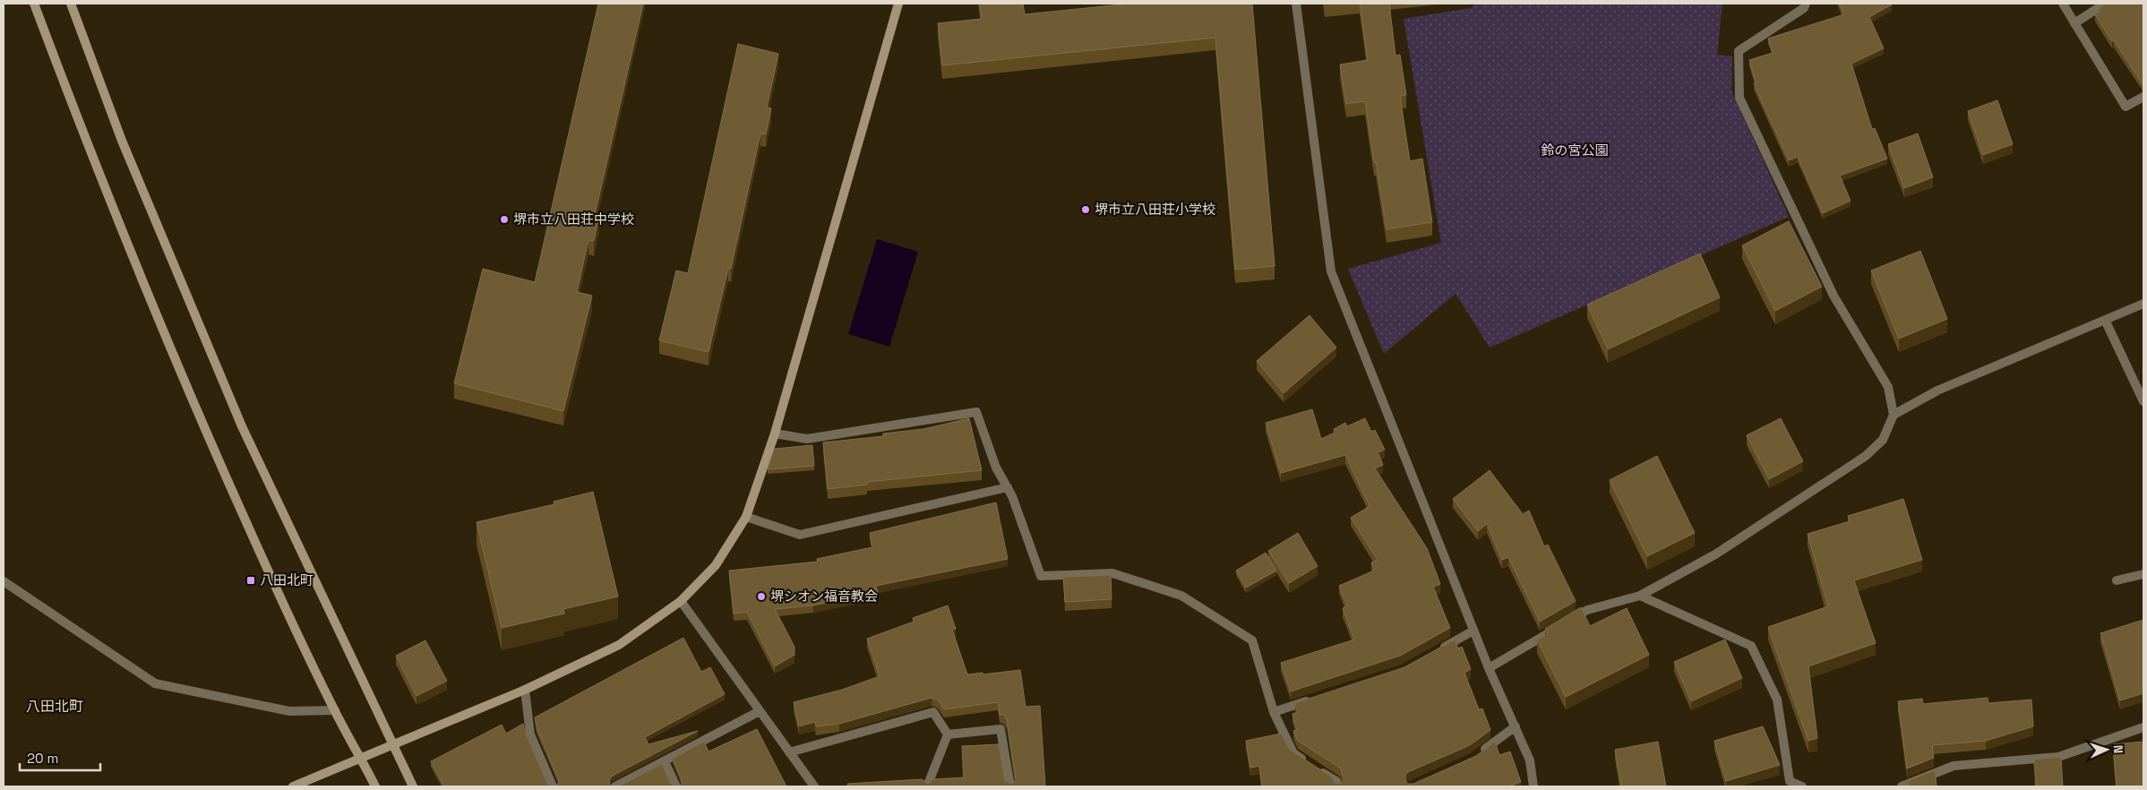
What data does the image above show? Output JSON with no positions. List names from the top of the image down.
{
  "districts": ["八田北町"],
  "parks": ["鈴の宮公園"],
  "places": {
    "other": ["堺市立八田荘小学校", "堺市立八田荘中学校", "堺シオン福音教会"],
    "transit": ["八田北町"]
  },
  "scale_bar": "20 m",
  "north": "right"
}
